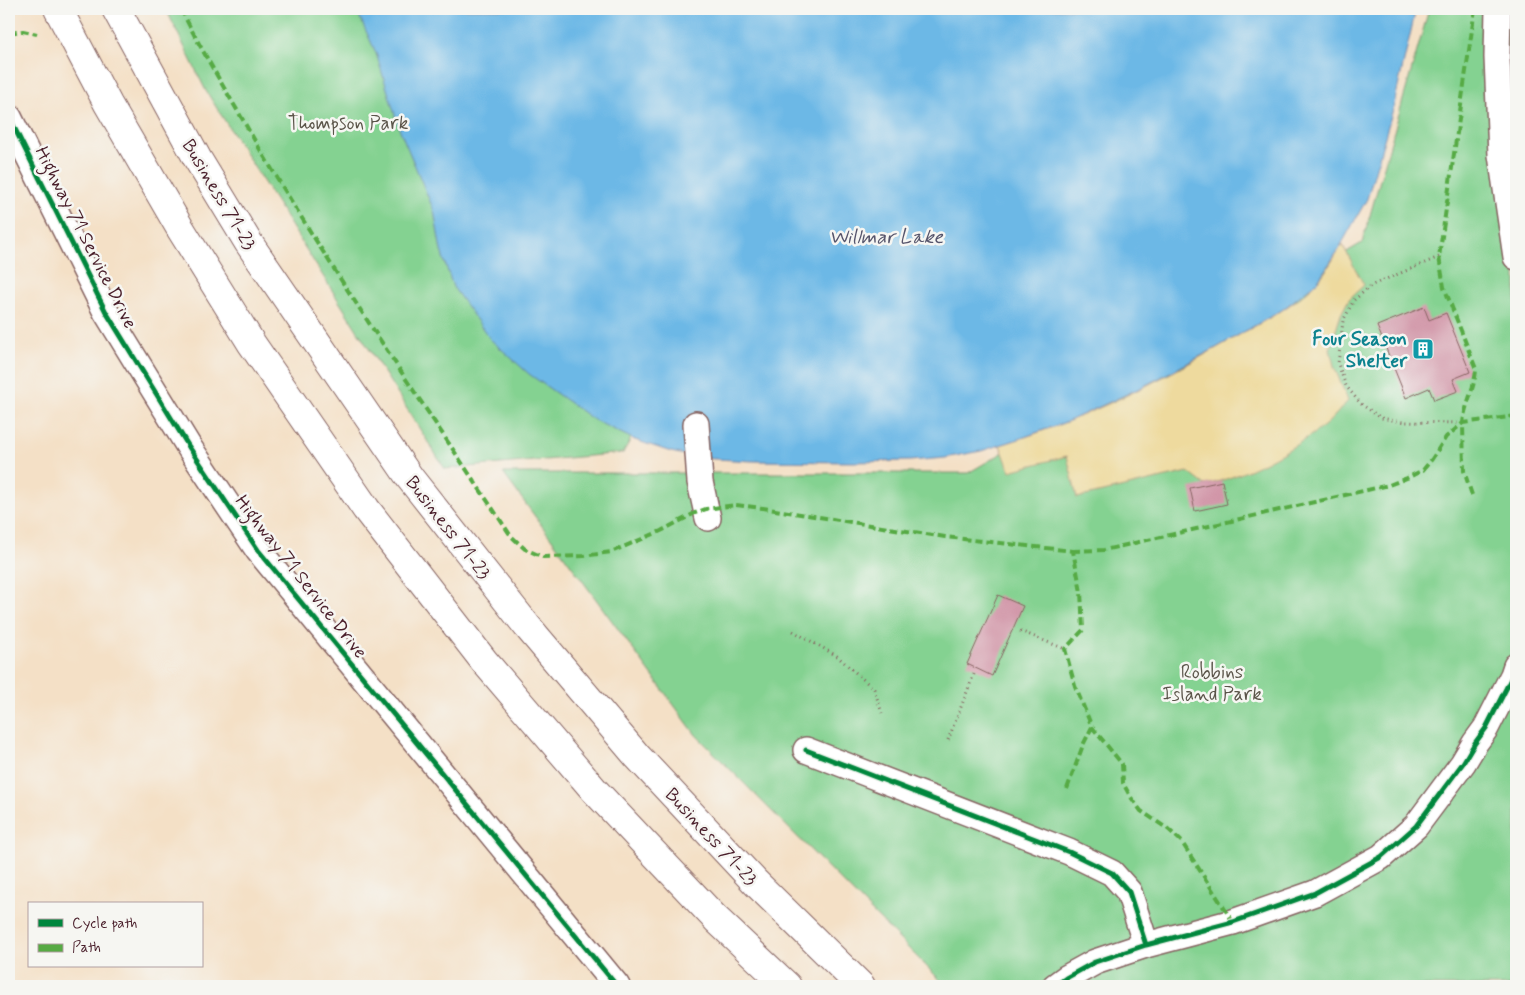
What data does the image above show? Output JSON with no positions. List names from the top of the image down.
{
  "streets": {
    "highway": ["Business 71-23"],
    "street": ["Highway 71 Service Drive"]
  },
  "water": ["Willmar Lake"],
  "parks": ["Thompson Park", "Robbins Island Park"],
  "places": {
    "building": ["Four Season Shelter"]
  },
  "legend": ["Cycle path", "Path"]
}
